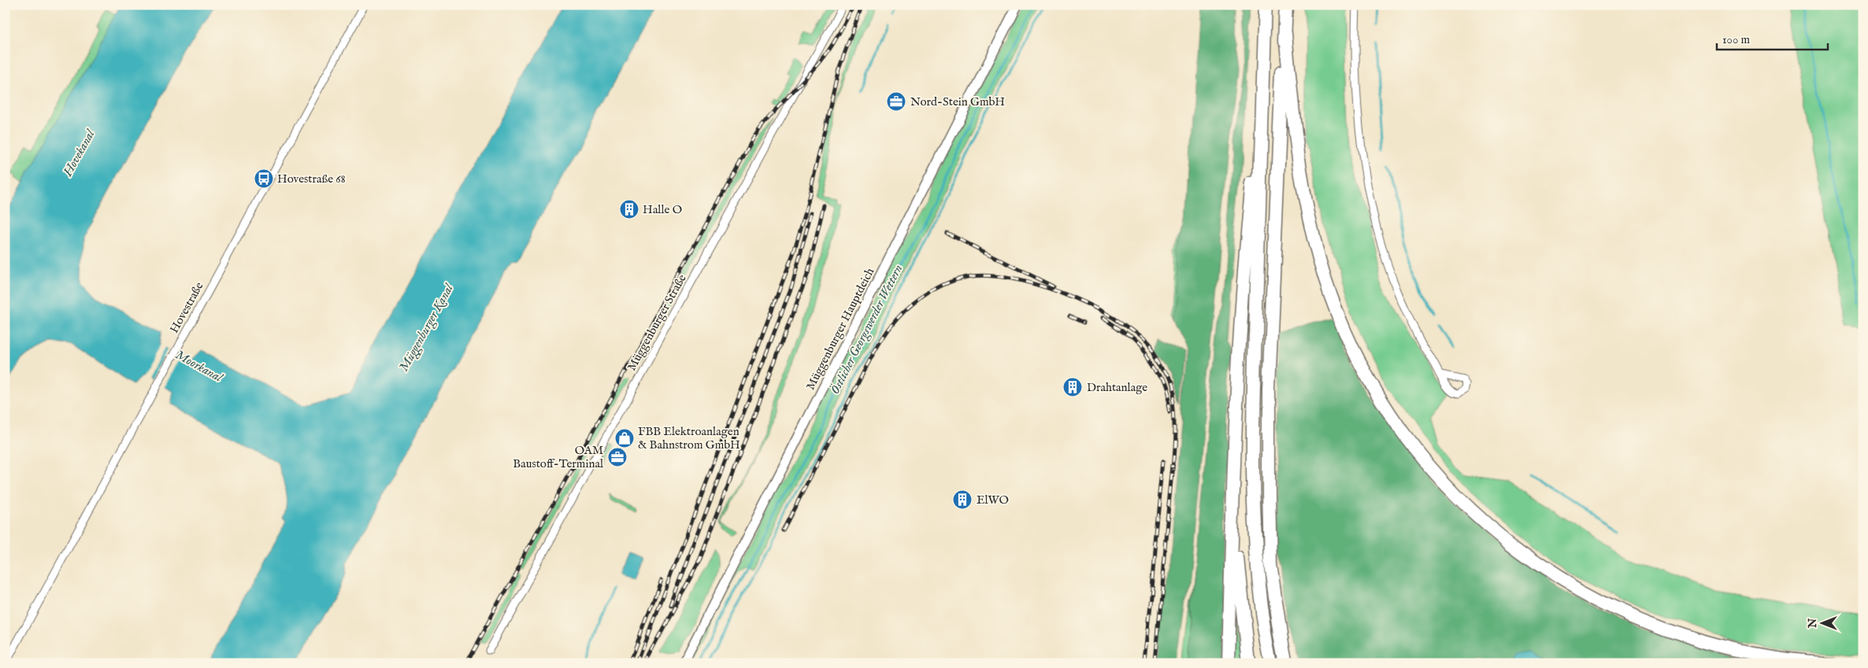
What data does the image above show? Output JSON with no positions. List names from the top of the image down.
{
  "streets": {
    "street": ["Hovestraße", "Müggenburger Straße", "Müggenburger Hauptdeich"]
  },
  "water": [
    "Hovekanal",
    "Müggenburger Kanal",
    "Östlicher Georgswerder Wettern",
    "Moorkanal"
  ],
  "places": {
    "office": ["Nord-Stein GmbH", "OAM Baustoff-Terminal"],
    "bus stop": ["Hovestraße 68"],
    "building": ["Halle O", "Drahtanlage", "ElWO"],
    "shop": ["FBB Elektroanlagen & Bahnstrom GmbH"]
  },
  "scale_bar": "100 m",
  "north": "left"
}
